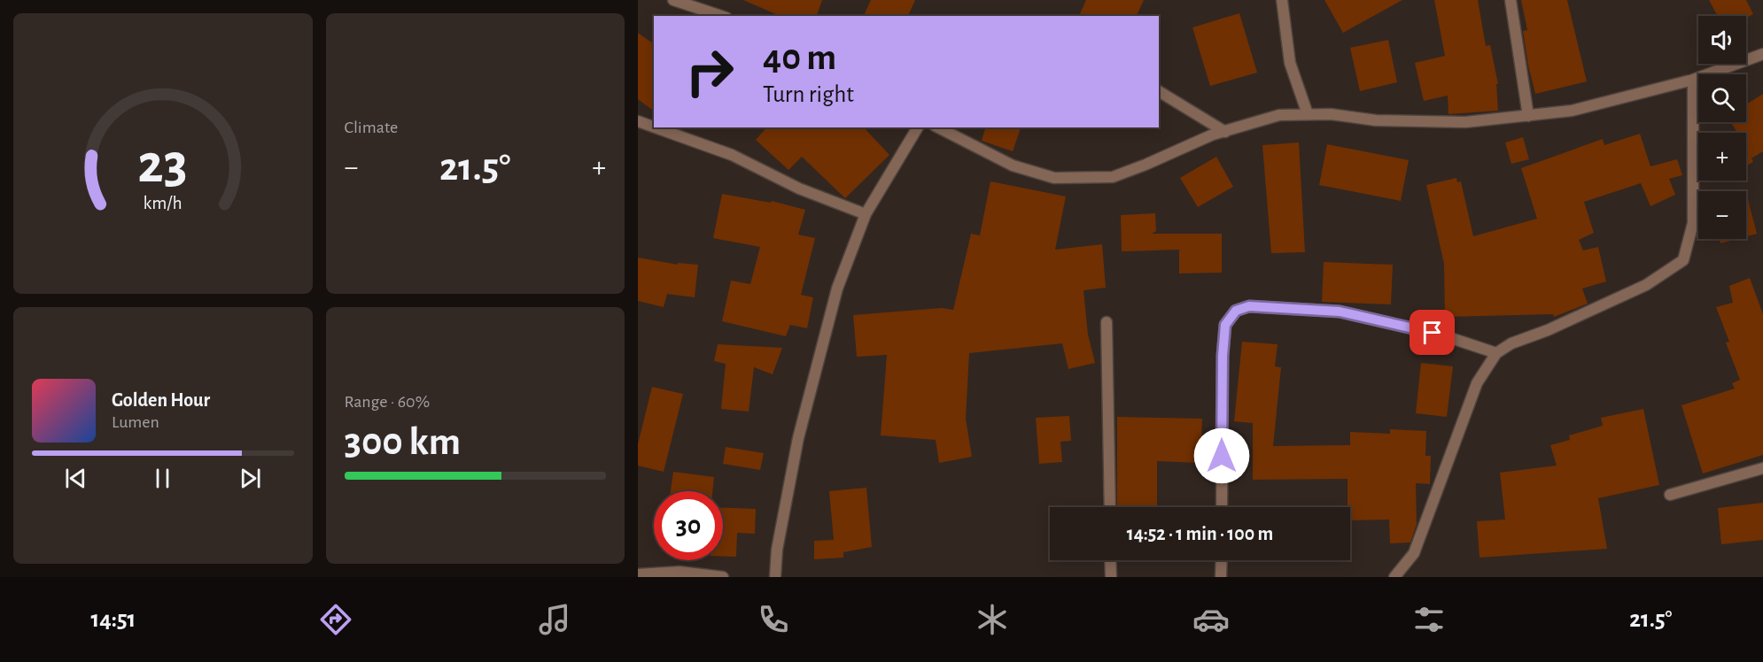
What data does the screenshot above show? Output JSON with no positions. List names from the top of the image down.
{
  "page": {
    "tile": [
      "Climate",
      ["Range · 60%", "300 km"]
    ],
    "map_buttons": ["+", "−"],
    "turn": ["40 m", "Turn right"],
    "heat": ["−", "21.5°", "+"],
    "song": ["Golden Hour", "Lumen"],
    "limit": "30",
    "trip": "14:52 · 1 min · 100 m",
    "tabs": ["14:51", "21.5°"],
    "gauge": ["23", "km/h"]
  }
}
